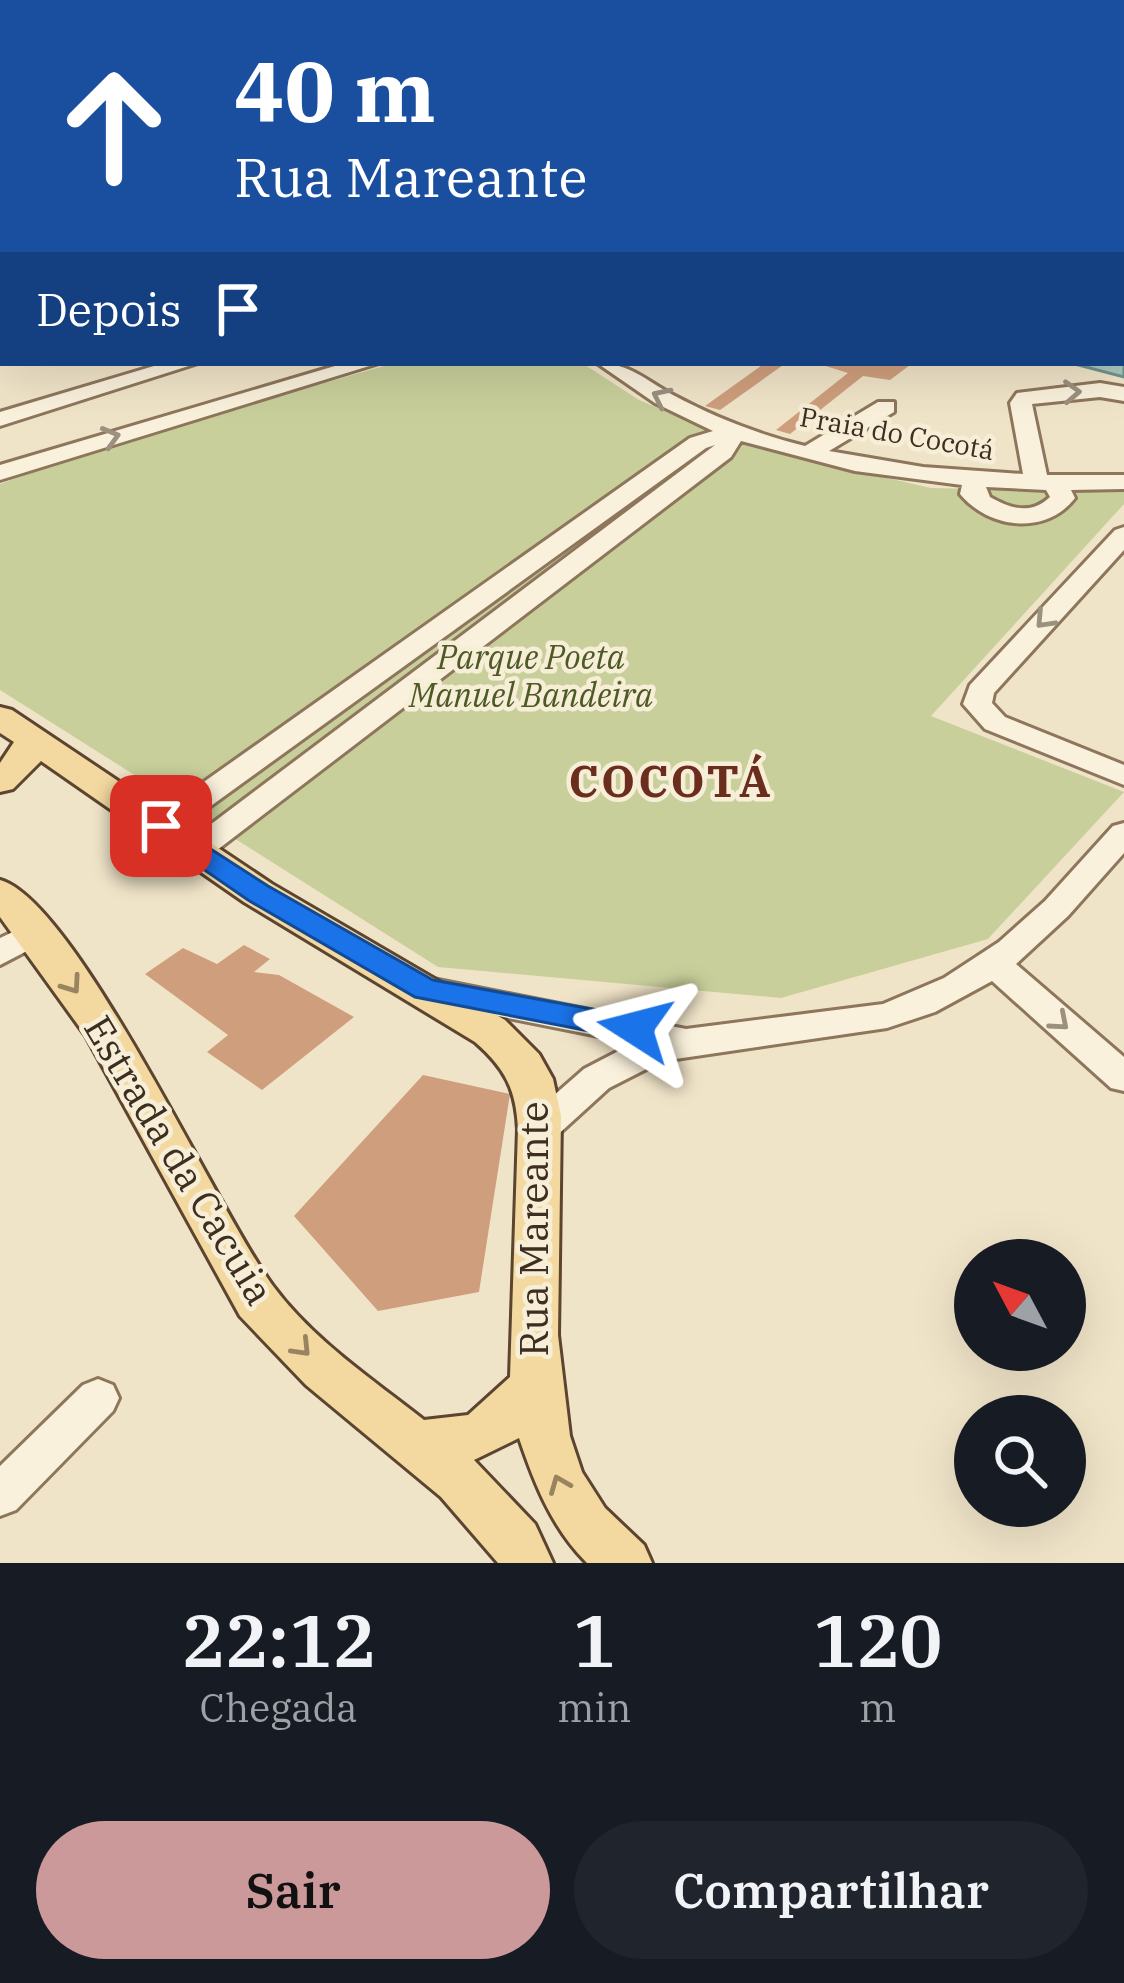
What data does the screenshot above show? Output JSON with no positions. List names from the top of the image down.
{
  "streets": {
    "main road": ["Estrada da Cacuia", "Rua Mareante"],
    "street": ["Praia do Cocotá"]
  },
  "one_way": ["Estrada da Cacuia"],
  "districts": ["COCOTÁ"],
  "parks": ["Parque Poeta Manuel Bandeira"],
  "north": "top left",
  "page": {
    "turn": ["40 m", "Rua Mareante"],
    "then": "Depois",
    "eta": [
      "22:12",
      "Chegada",
      "1",
      "min",
      "120",
      "m"
    ],
    "buttons": ["Sair", "Compartilhar"]
  }
}
